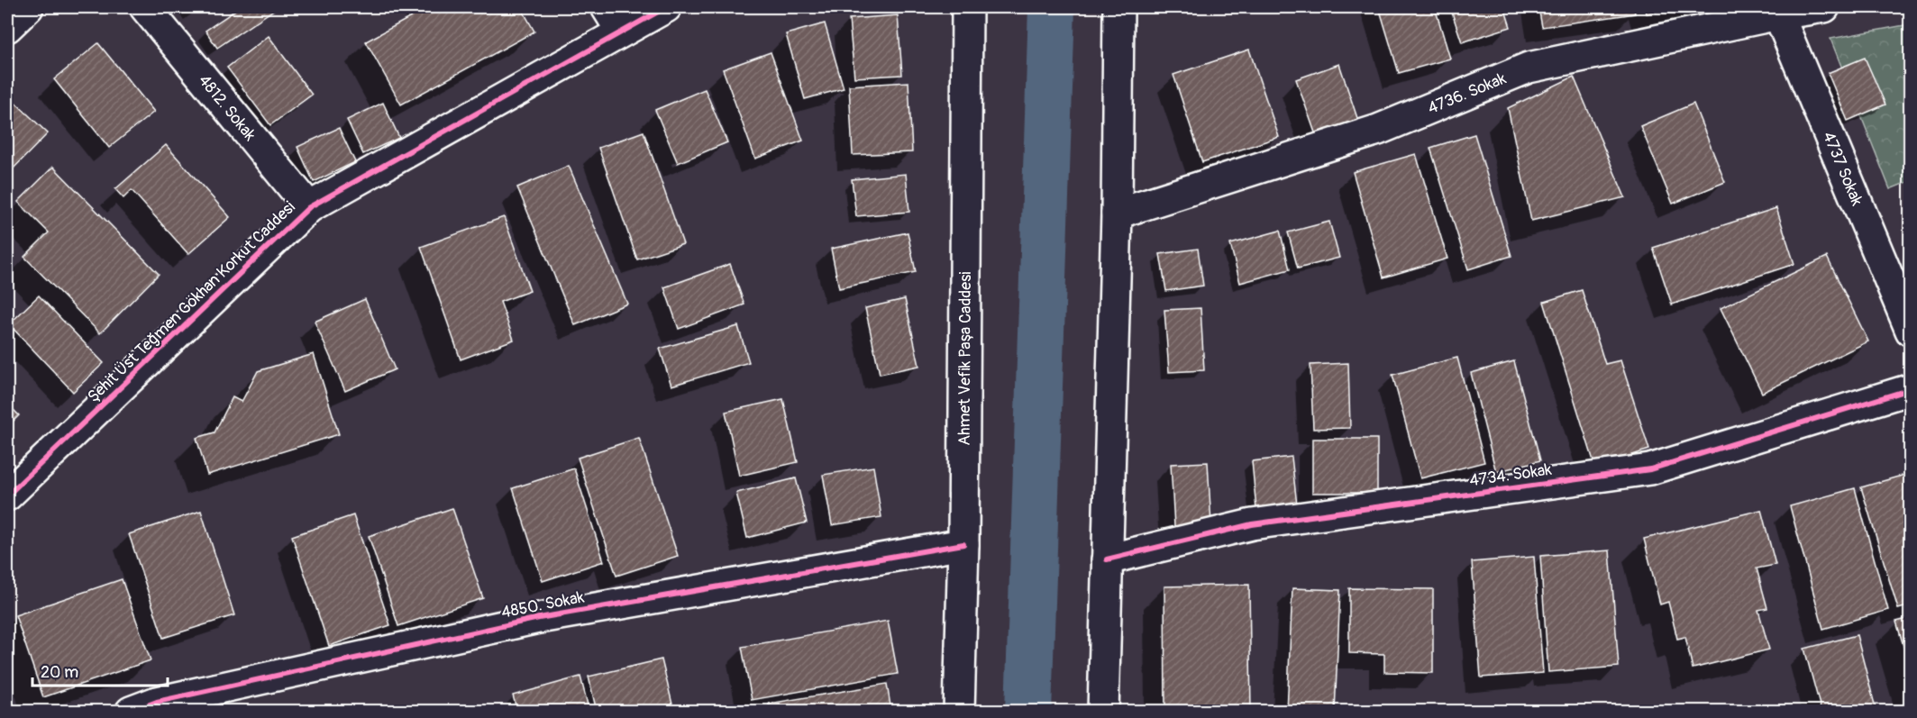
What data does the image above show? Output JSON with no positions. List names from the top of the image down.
{
  "streets": {
    "street": [
      "4736. Sokak",
      "4812. Sokak",
      "4737 Sokak",
      "Şehit Üst Teğmen Gökhan Korkut Caddesi",
      "Ahmet Vefik Paşa Caddesi",
      "4734. Sokak",
      "4850. Sokak"
    ]
  },
  "crossings": [
    ["4736. Sokak", "4737 Sokak"],
    ["4812. Sokak", "Şehit Üst Teğmen Gökhan Korkut Caddesi"],
    ["Ahmet Vefik Paşa Caddesi", "4850. Sokak"]
  ],
  "scale_bar": "20 m"
}
